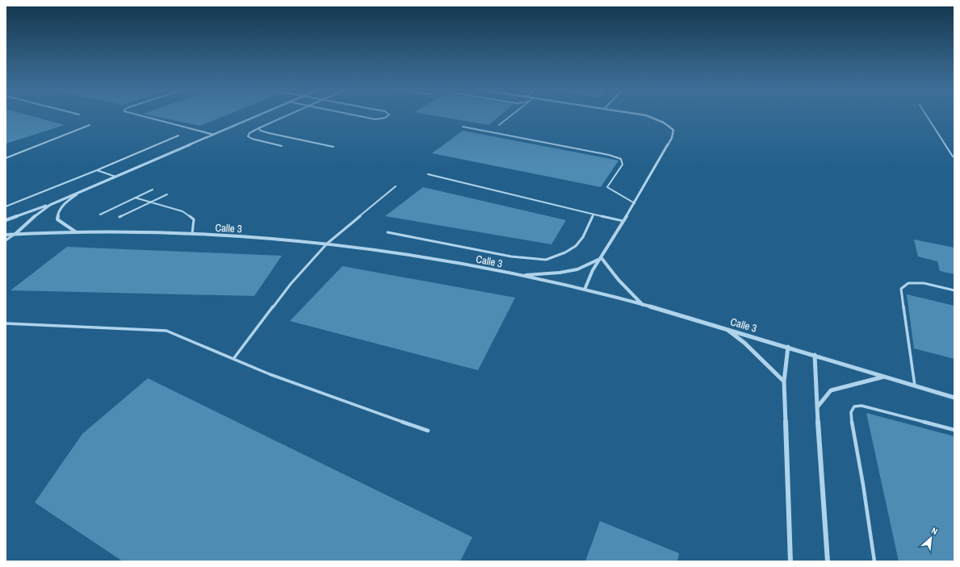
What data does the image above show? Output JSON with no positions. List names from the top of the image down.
{
  "streets": {
    "street": ["Calle 3"]
  },
  "north": "top right"
}
